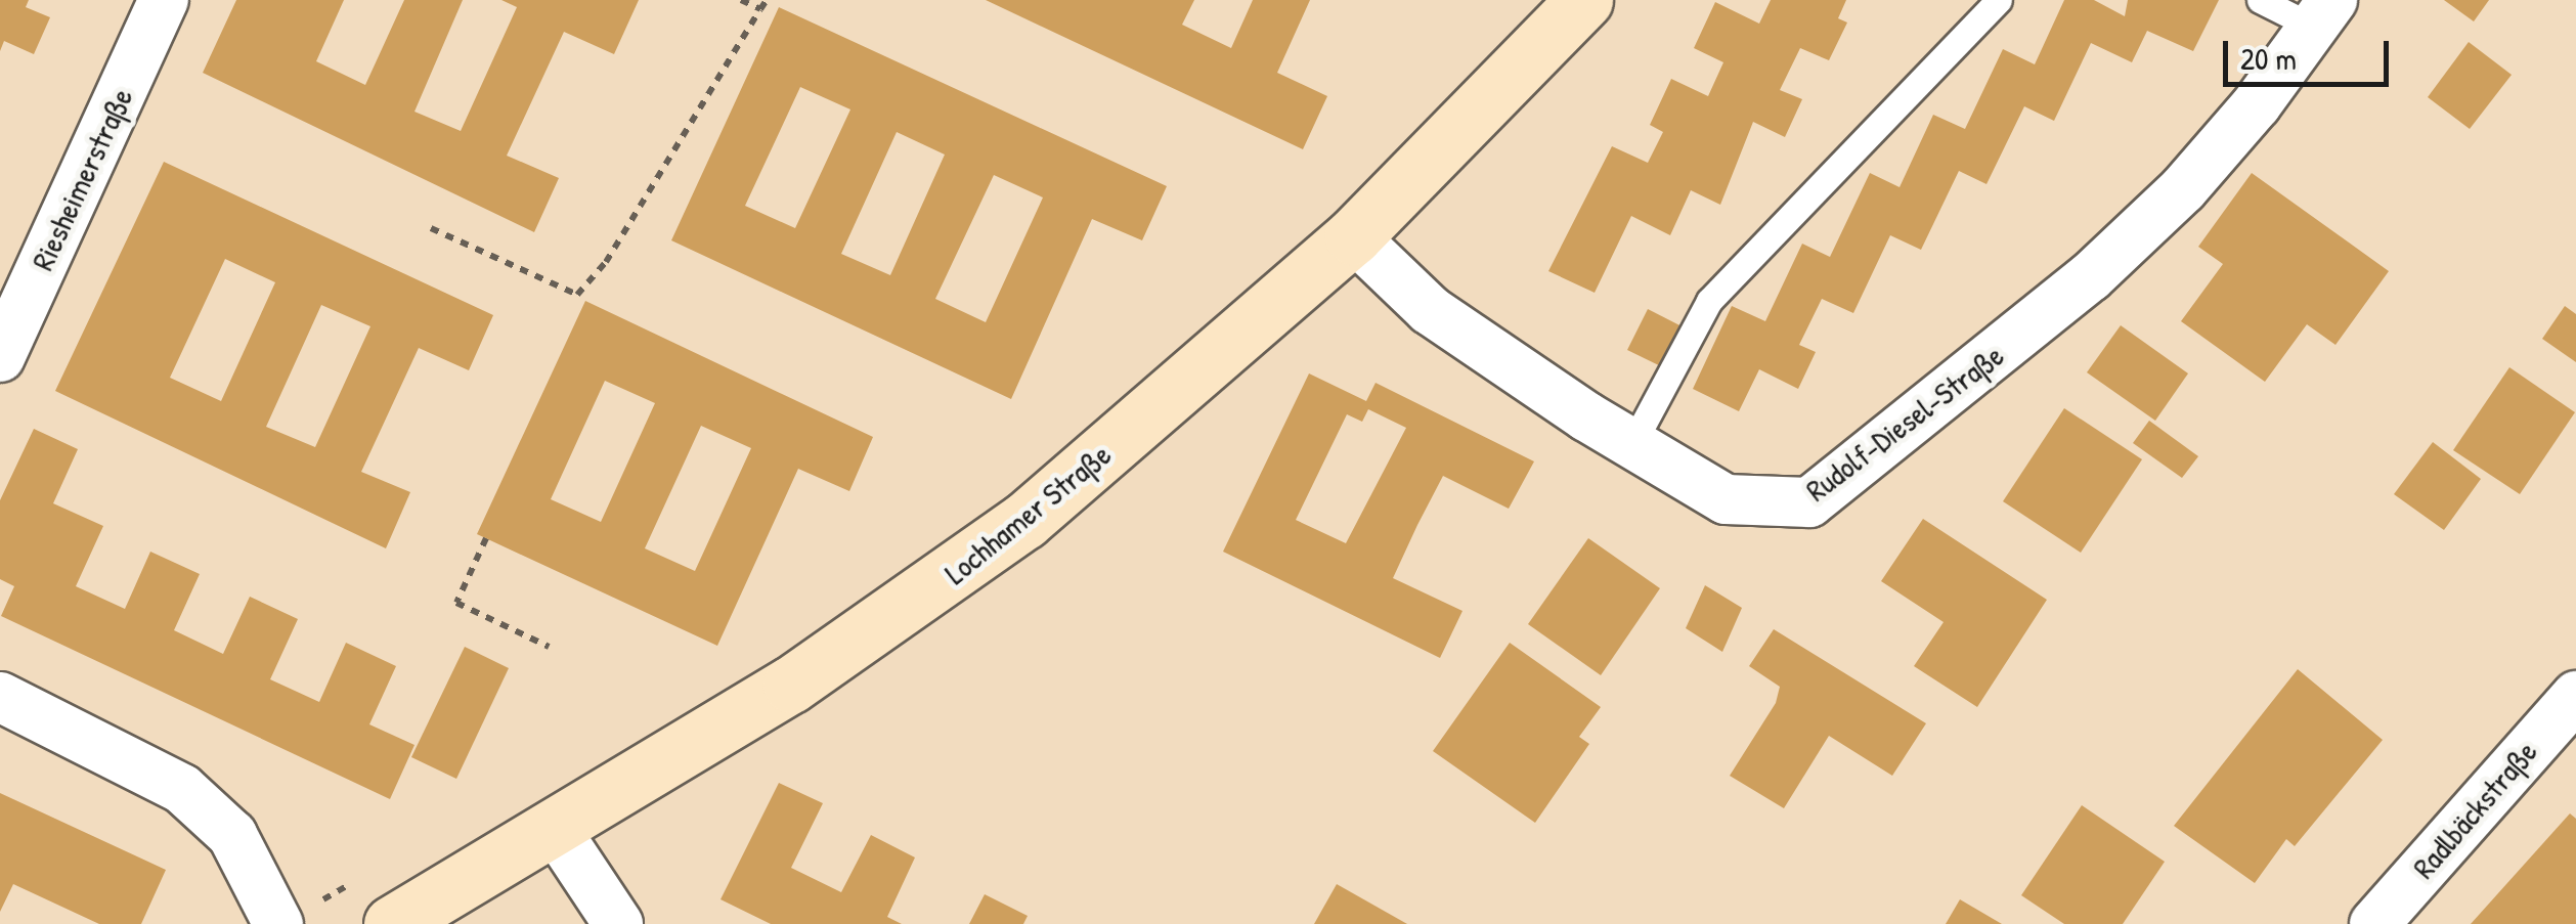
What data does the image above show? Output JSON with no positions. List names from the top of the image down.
{
  "streets": {
    "street": [
      "Riesheimerstraße",
      "Rudolf-Diesel-Straße",
      "Lochhamer Straße",
      "Radlbäckstraße"
    ]
  },
  "crossings": [
    ["Rudolf-Diesel-Straße", "Lochhamer Straße"]
  ],
  "scale_bar": "20 m"
}
